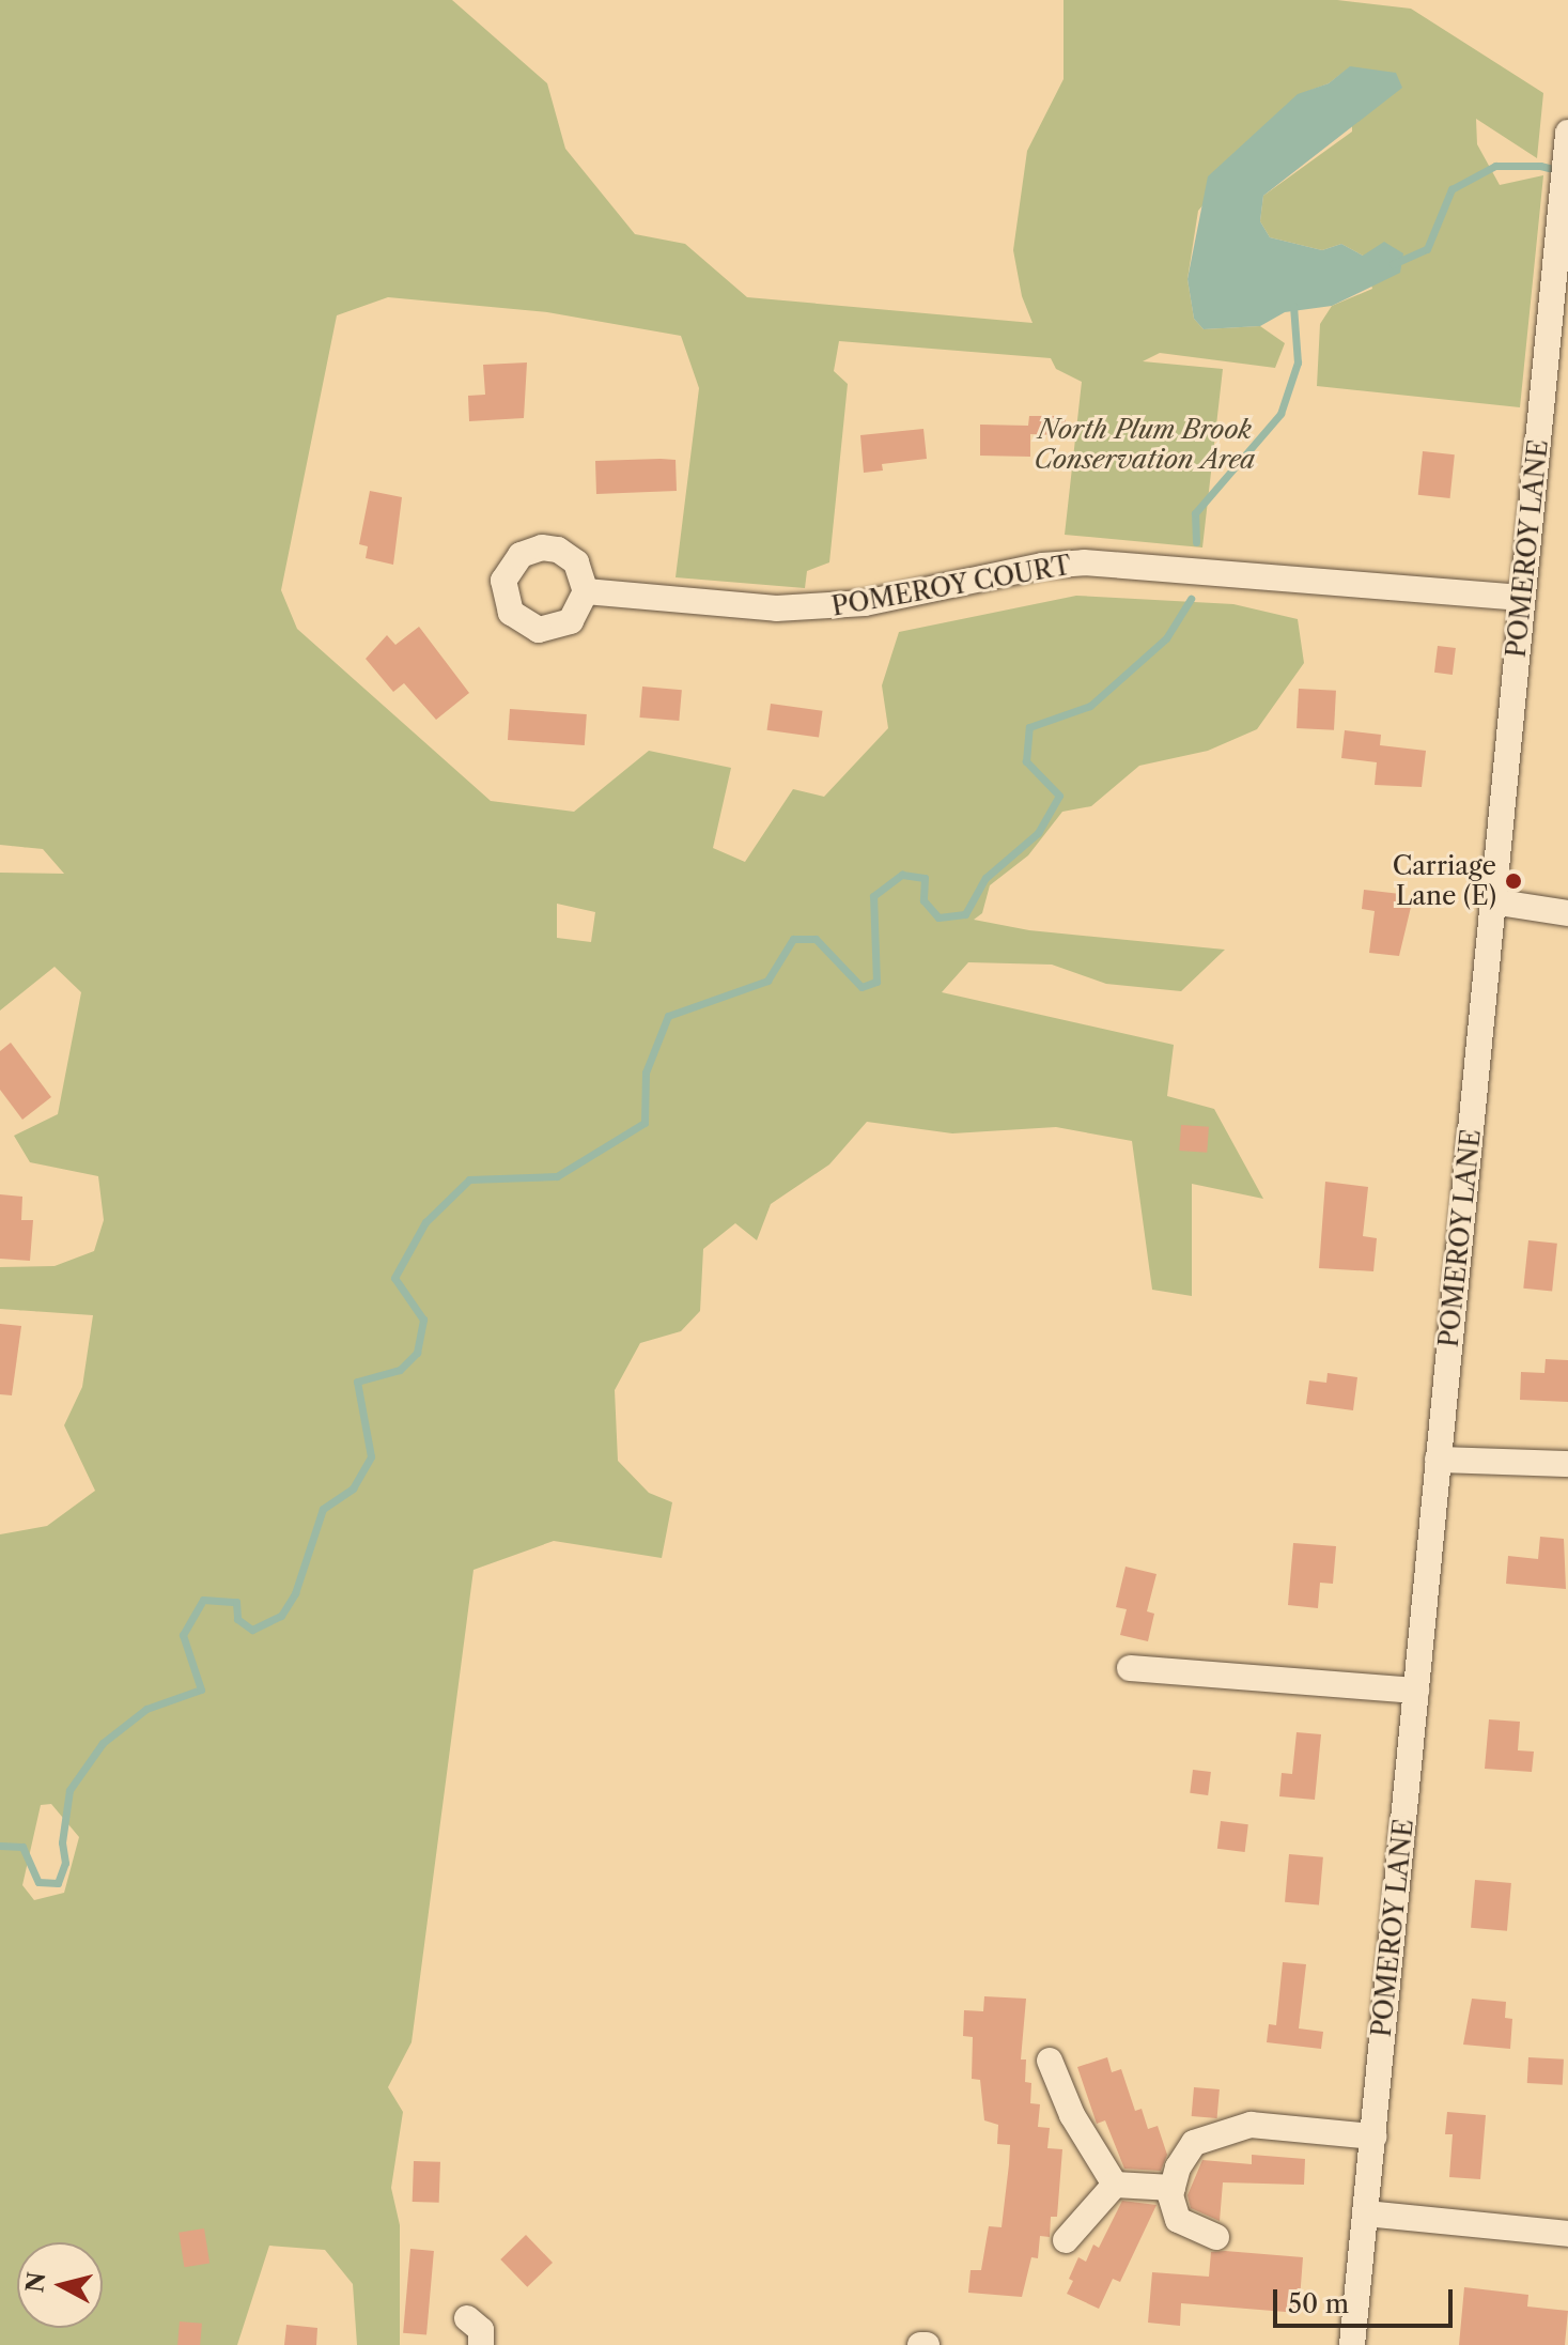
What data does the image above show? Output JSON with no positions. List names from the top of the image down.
{
  "streets": {
    "street": ["POMEROY LANE", "POMEROY COURT"]
  },
  "crossings": [
    ["POMEROY LANE", "POMEROY COURT"]
  ],
  "parks": ["North Plum Brook Conservation Area"],
  "places": ["Carriage Lane (E)"],
  "scale_bar": "50 m",
  "north": "left"
}
